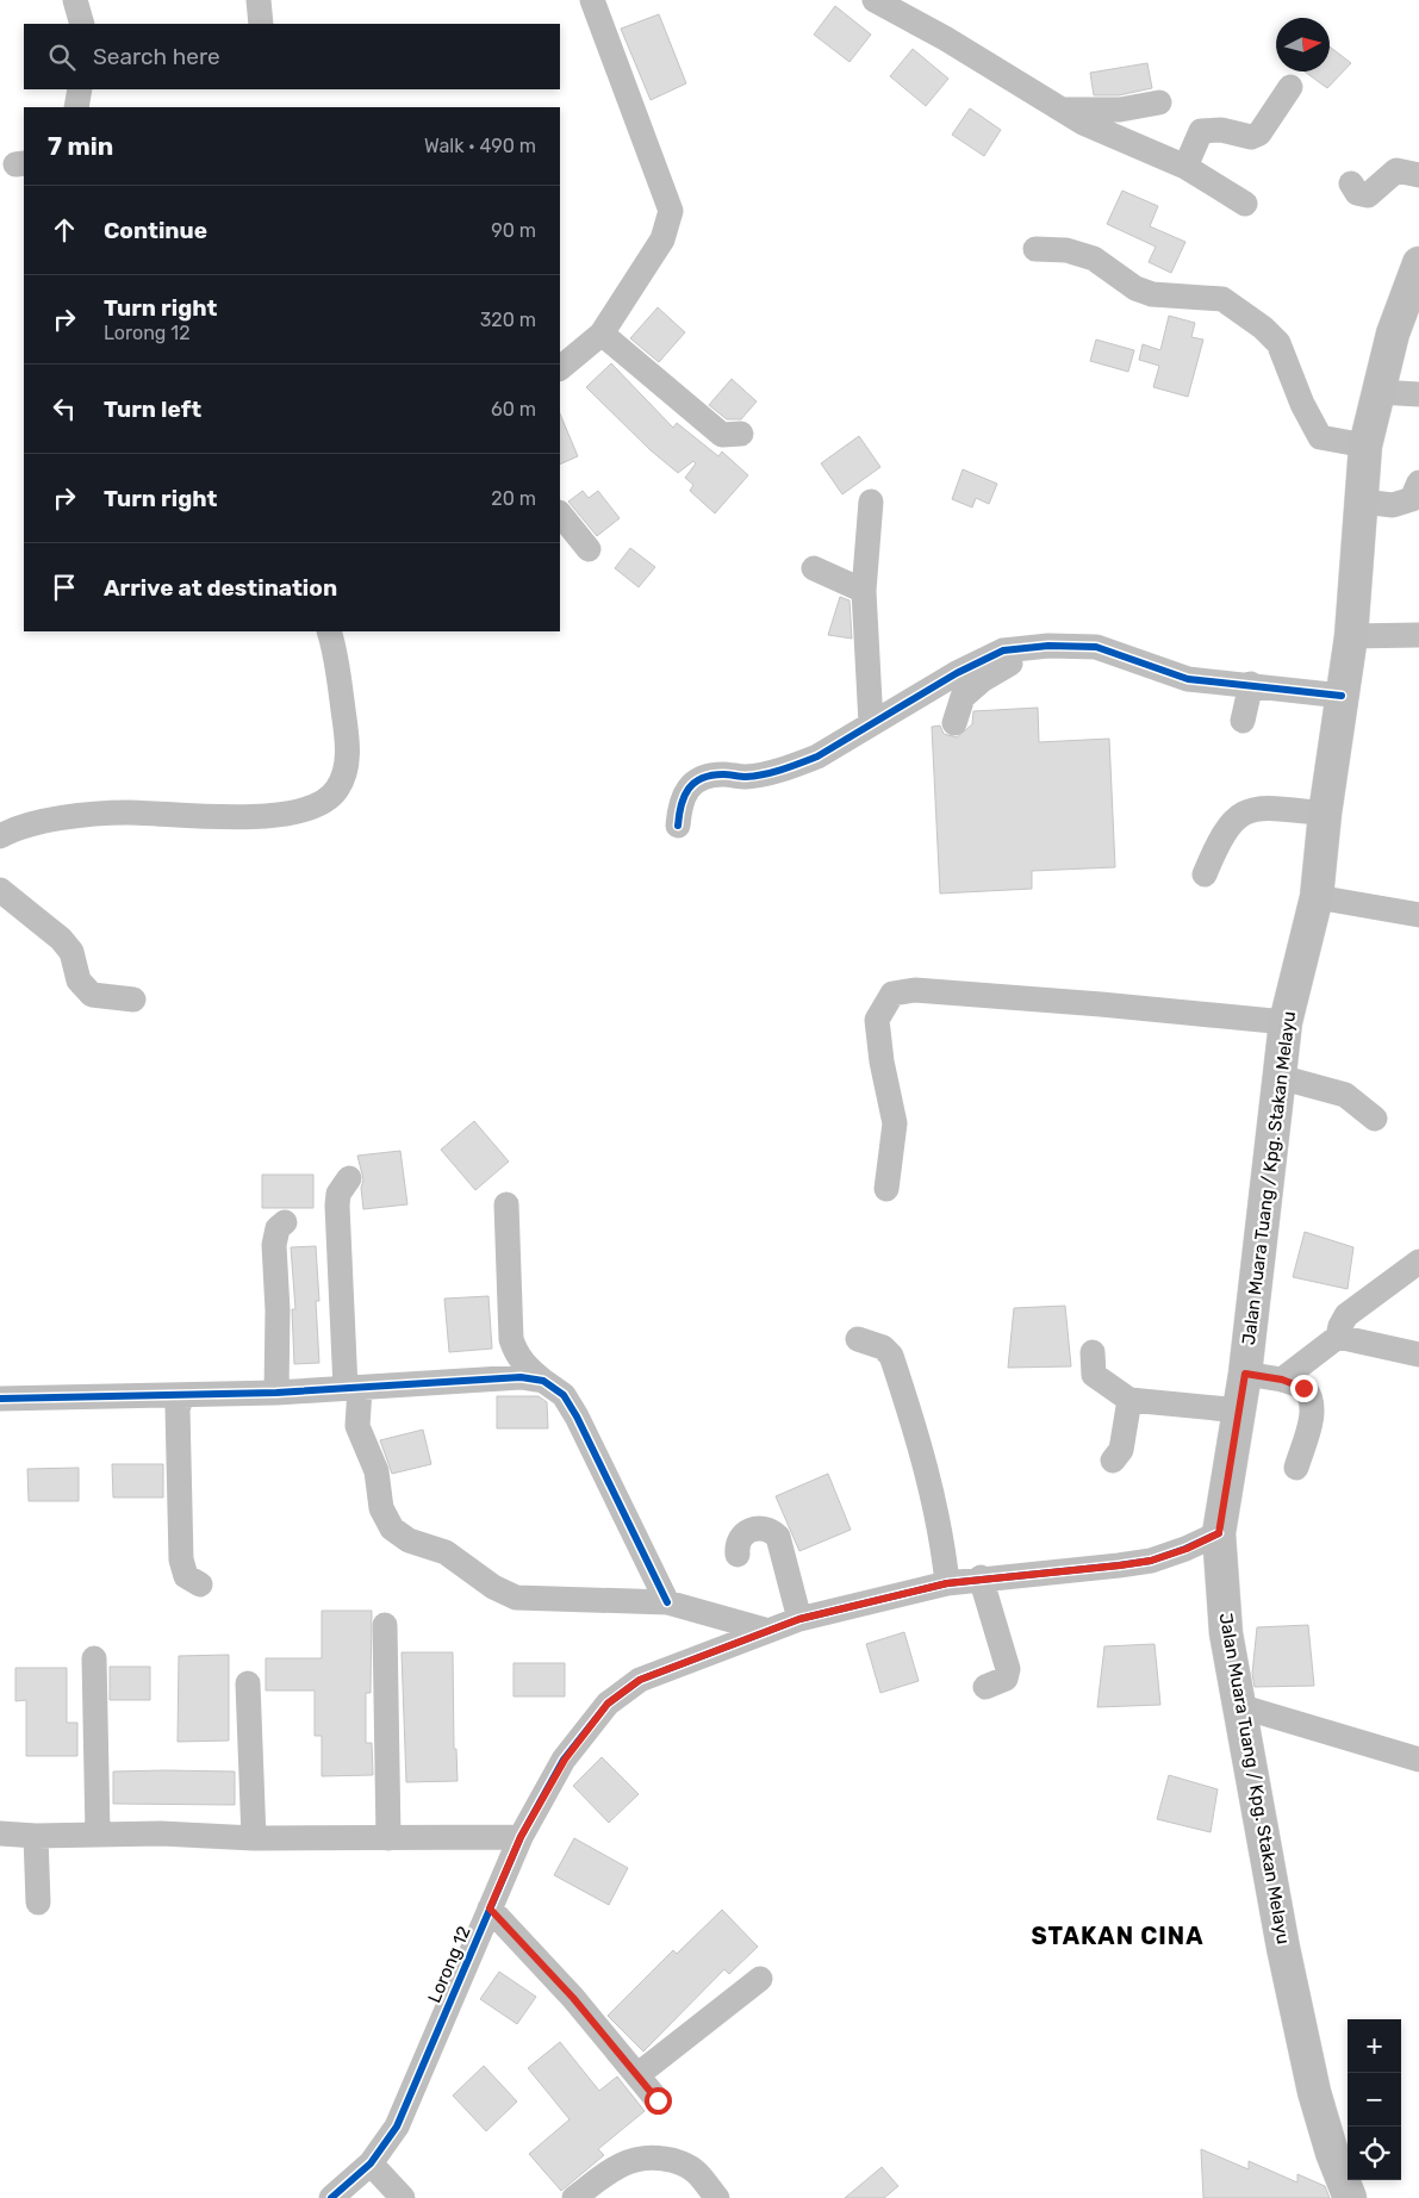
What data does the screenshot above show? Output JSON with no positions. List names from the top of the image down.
{
  "streets": {
    "main road": ["Jalan Muara Tuang / Kpg. Stakan Melayu"],
    "street": ["Lorong 12"]
  },
  "crossings": [
    ["Jalan Muara Tuang / Kpg. Stakan Melayu", "Lorong 12"]
  ],
  "districts": ["STAKAN CINA"],
  "north": "right",
  "page": {
    "search": "Search here",
    "heading": ["7 min", "Walk · 490 m"],
    "list": [
      ["Continue", "90 m"],
      ["Turn right", "Lorong 12", "320 m"],
      ["Turn left", "60 m"],
      ["Turn right", "20 m"],
      "Arrive at destination"
    ],
    "map_buttons": ["+", "−"]
  }
}
